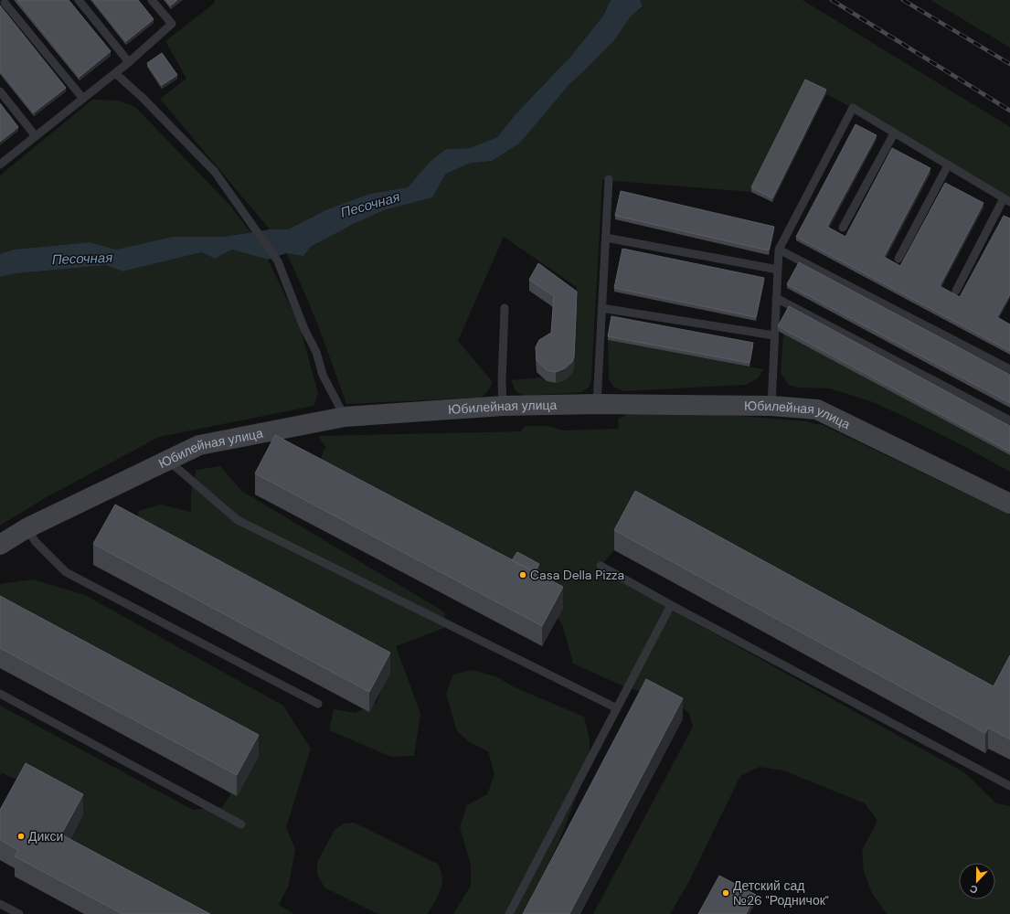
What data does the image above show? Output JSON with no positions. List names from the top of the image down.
{
  "streets": {
    "street": ["Юбилейная улица"]
  },
  "water": ["Песочная"],
  "places": ["Casa Della Pizza", "Дикси", "Детский сад №26 \"Родничок\""],
  "north": "bottom"
}
